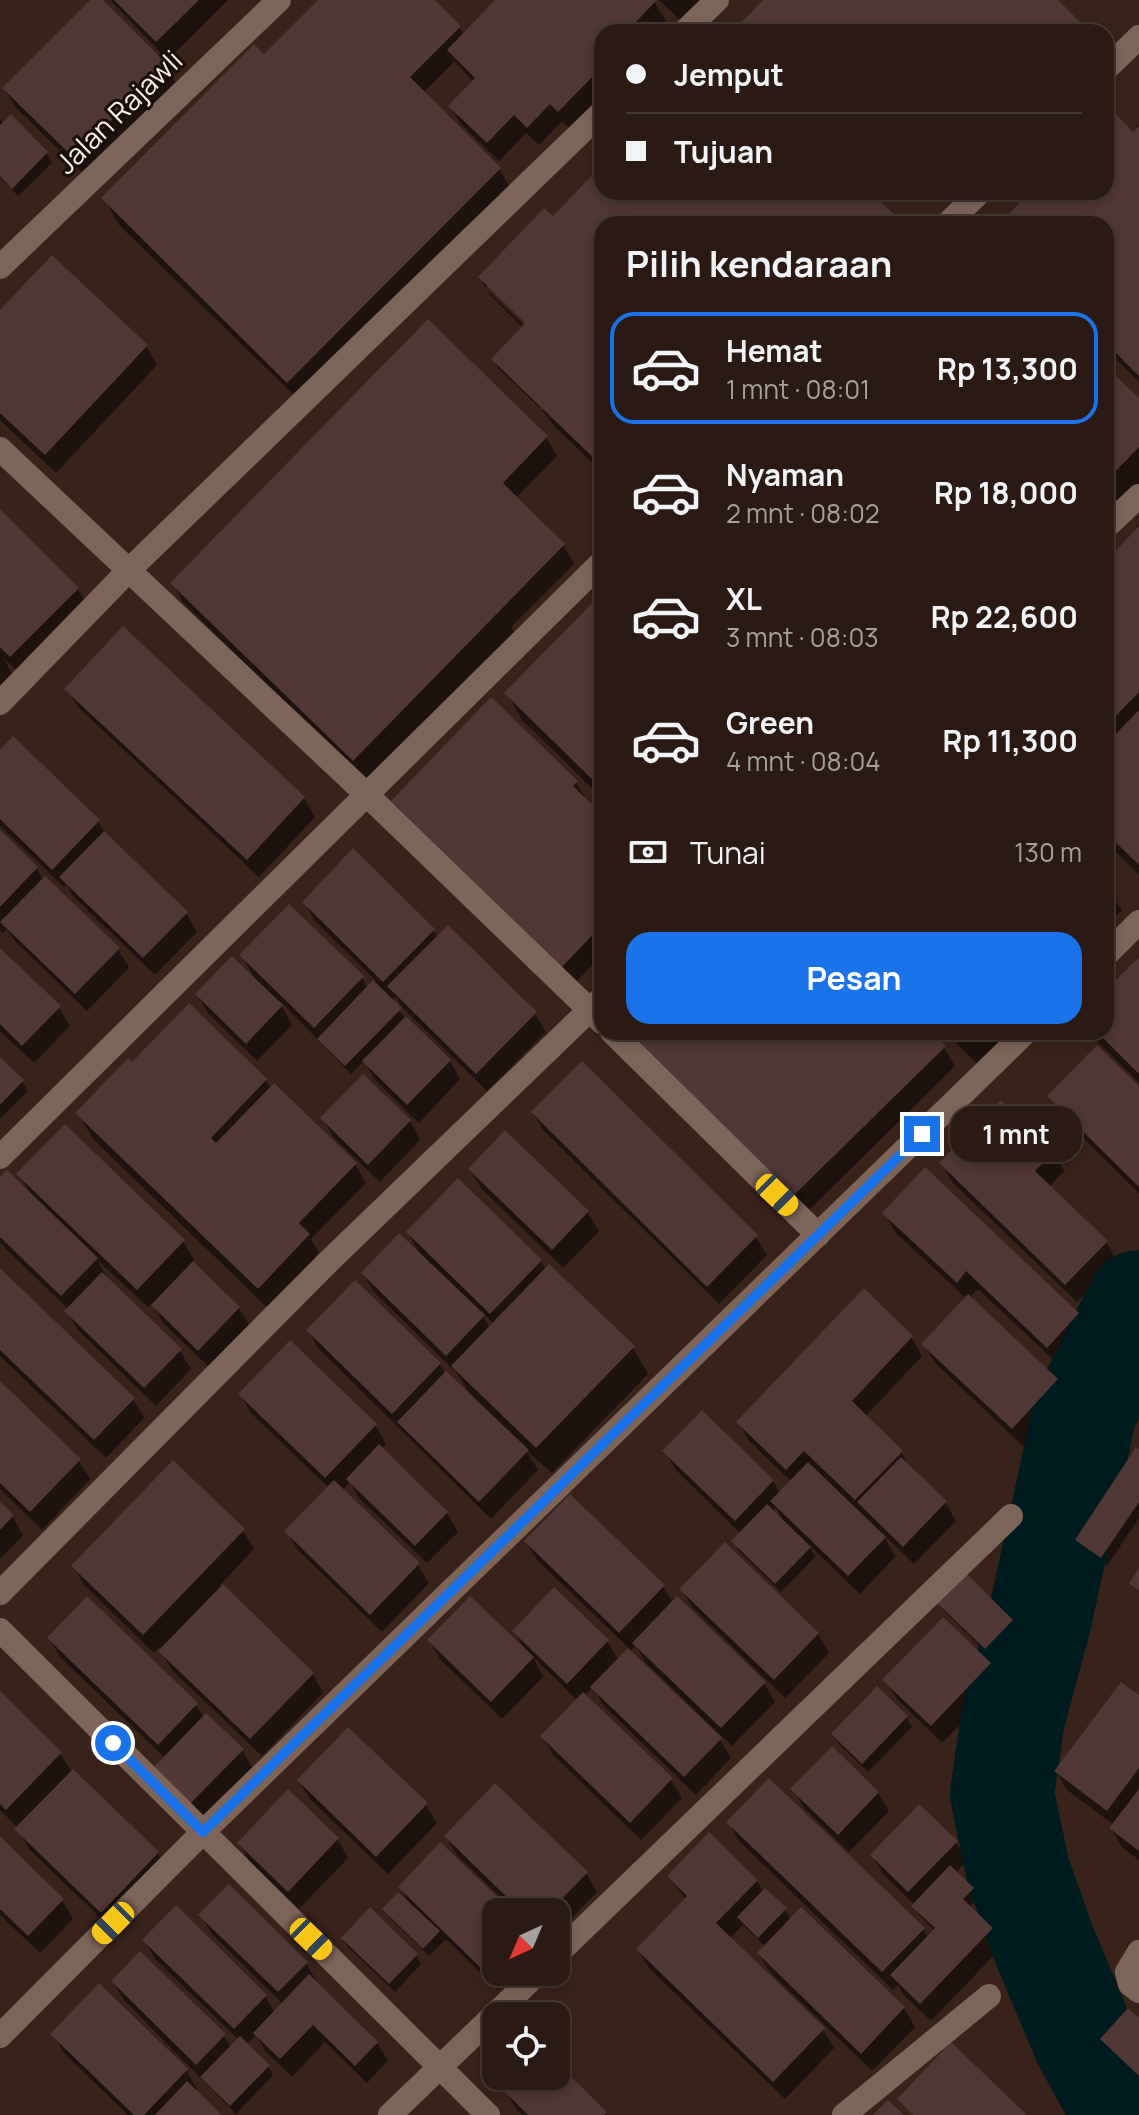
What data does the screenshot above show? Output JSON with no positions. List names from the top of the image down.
{
  "streets": {
    "street": ["Jalan Rajawli"]
  },
  "north": "bottom left",
  "page": {
    "banner": ["Jemput", "Tujuan"],
    "heading": "Pilih kendaraan",
    "list": [
      {
        "name": "Hemat",
        "note": "1 mnt · 08:01",
        "value": "Rp 13,300"
      },
      {
        "name": "Nyaman",
        "note": "2 mnt · 08:02",
        "value": "Rp 18,000"
      },
      {
        "name": "XL",
        "note": "3 mnt · 08:03",
        "value": "Rp 22,600"
      },
      {
        "name": "Green",
        "note": "4 mnt · 08:04",
        "value": "Rp 11,300"
      }
    ],
    "pay": ["Tunai", "130 m"],
    "buttons": "Pesan",
    "bubble": "1 mnt"
  }
}
